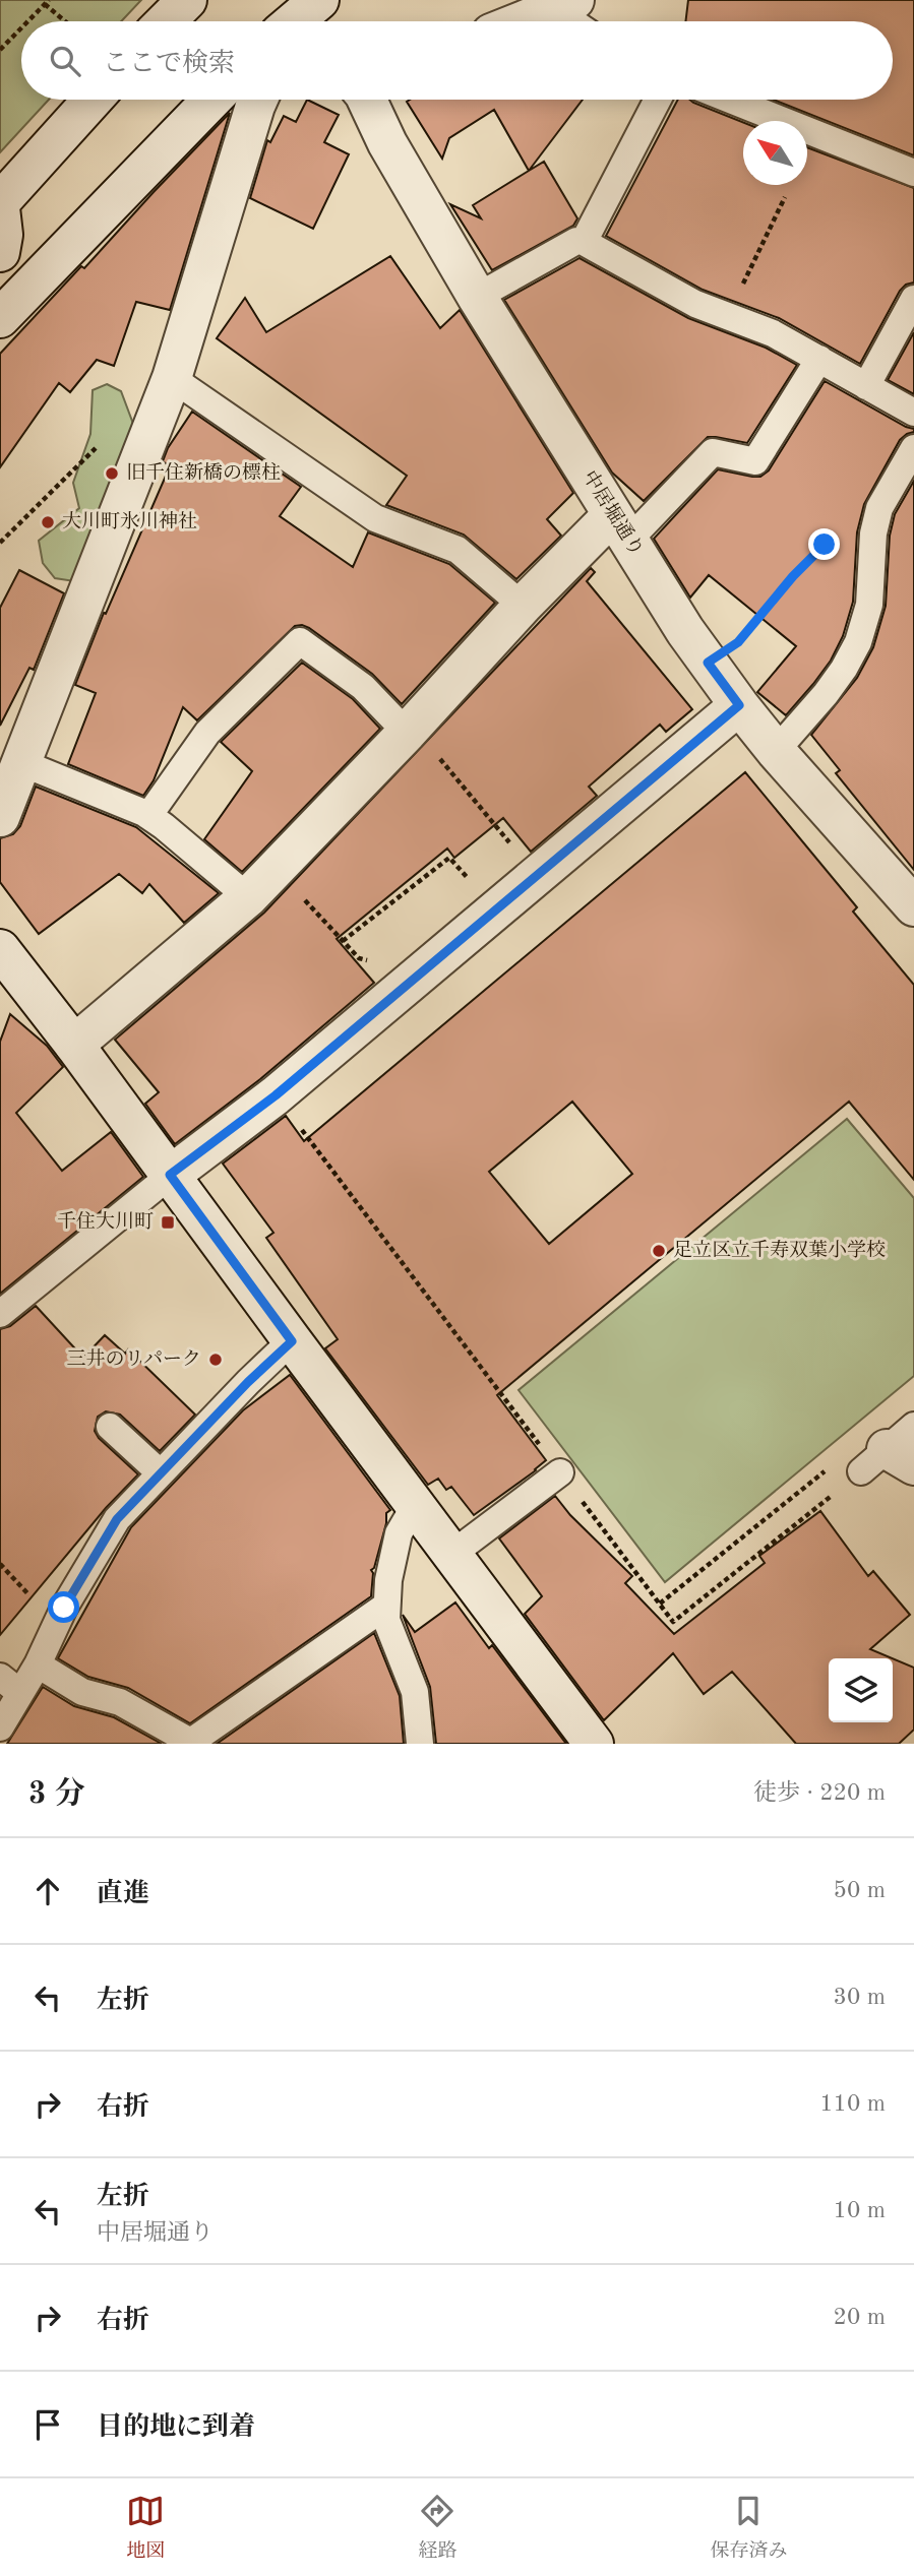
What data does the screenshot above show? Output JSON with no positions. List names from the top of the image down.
{
  "streets": {
    "street": ["中居堀通り"]
  },
  "places": {
    "other": [
      "旧千住新橋の標柱",
      "大川町氷川神社",
      "足立区立千寿双葉小学校",
      "三井のリパーク"
    ],
    "transit": ["千住大川町"]
  },
  "north": "top left",
  "page": {
    "search": "ここで検索",
    "heading": ["3 分", "徒歩 · 220 m"],
    "list": [
      ["直進", "50 m"],
      ["左折", "30 m"],
      ["右折", "110 m"],
      ["左折", "中居堀通り", "10 m"],
      ["右折", "20 m"],
      "目的地に到着"
    ],
    "nav": ["地図", "経路", "保存済み"]
  }
}
